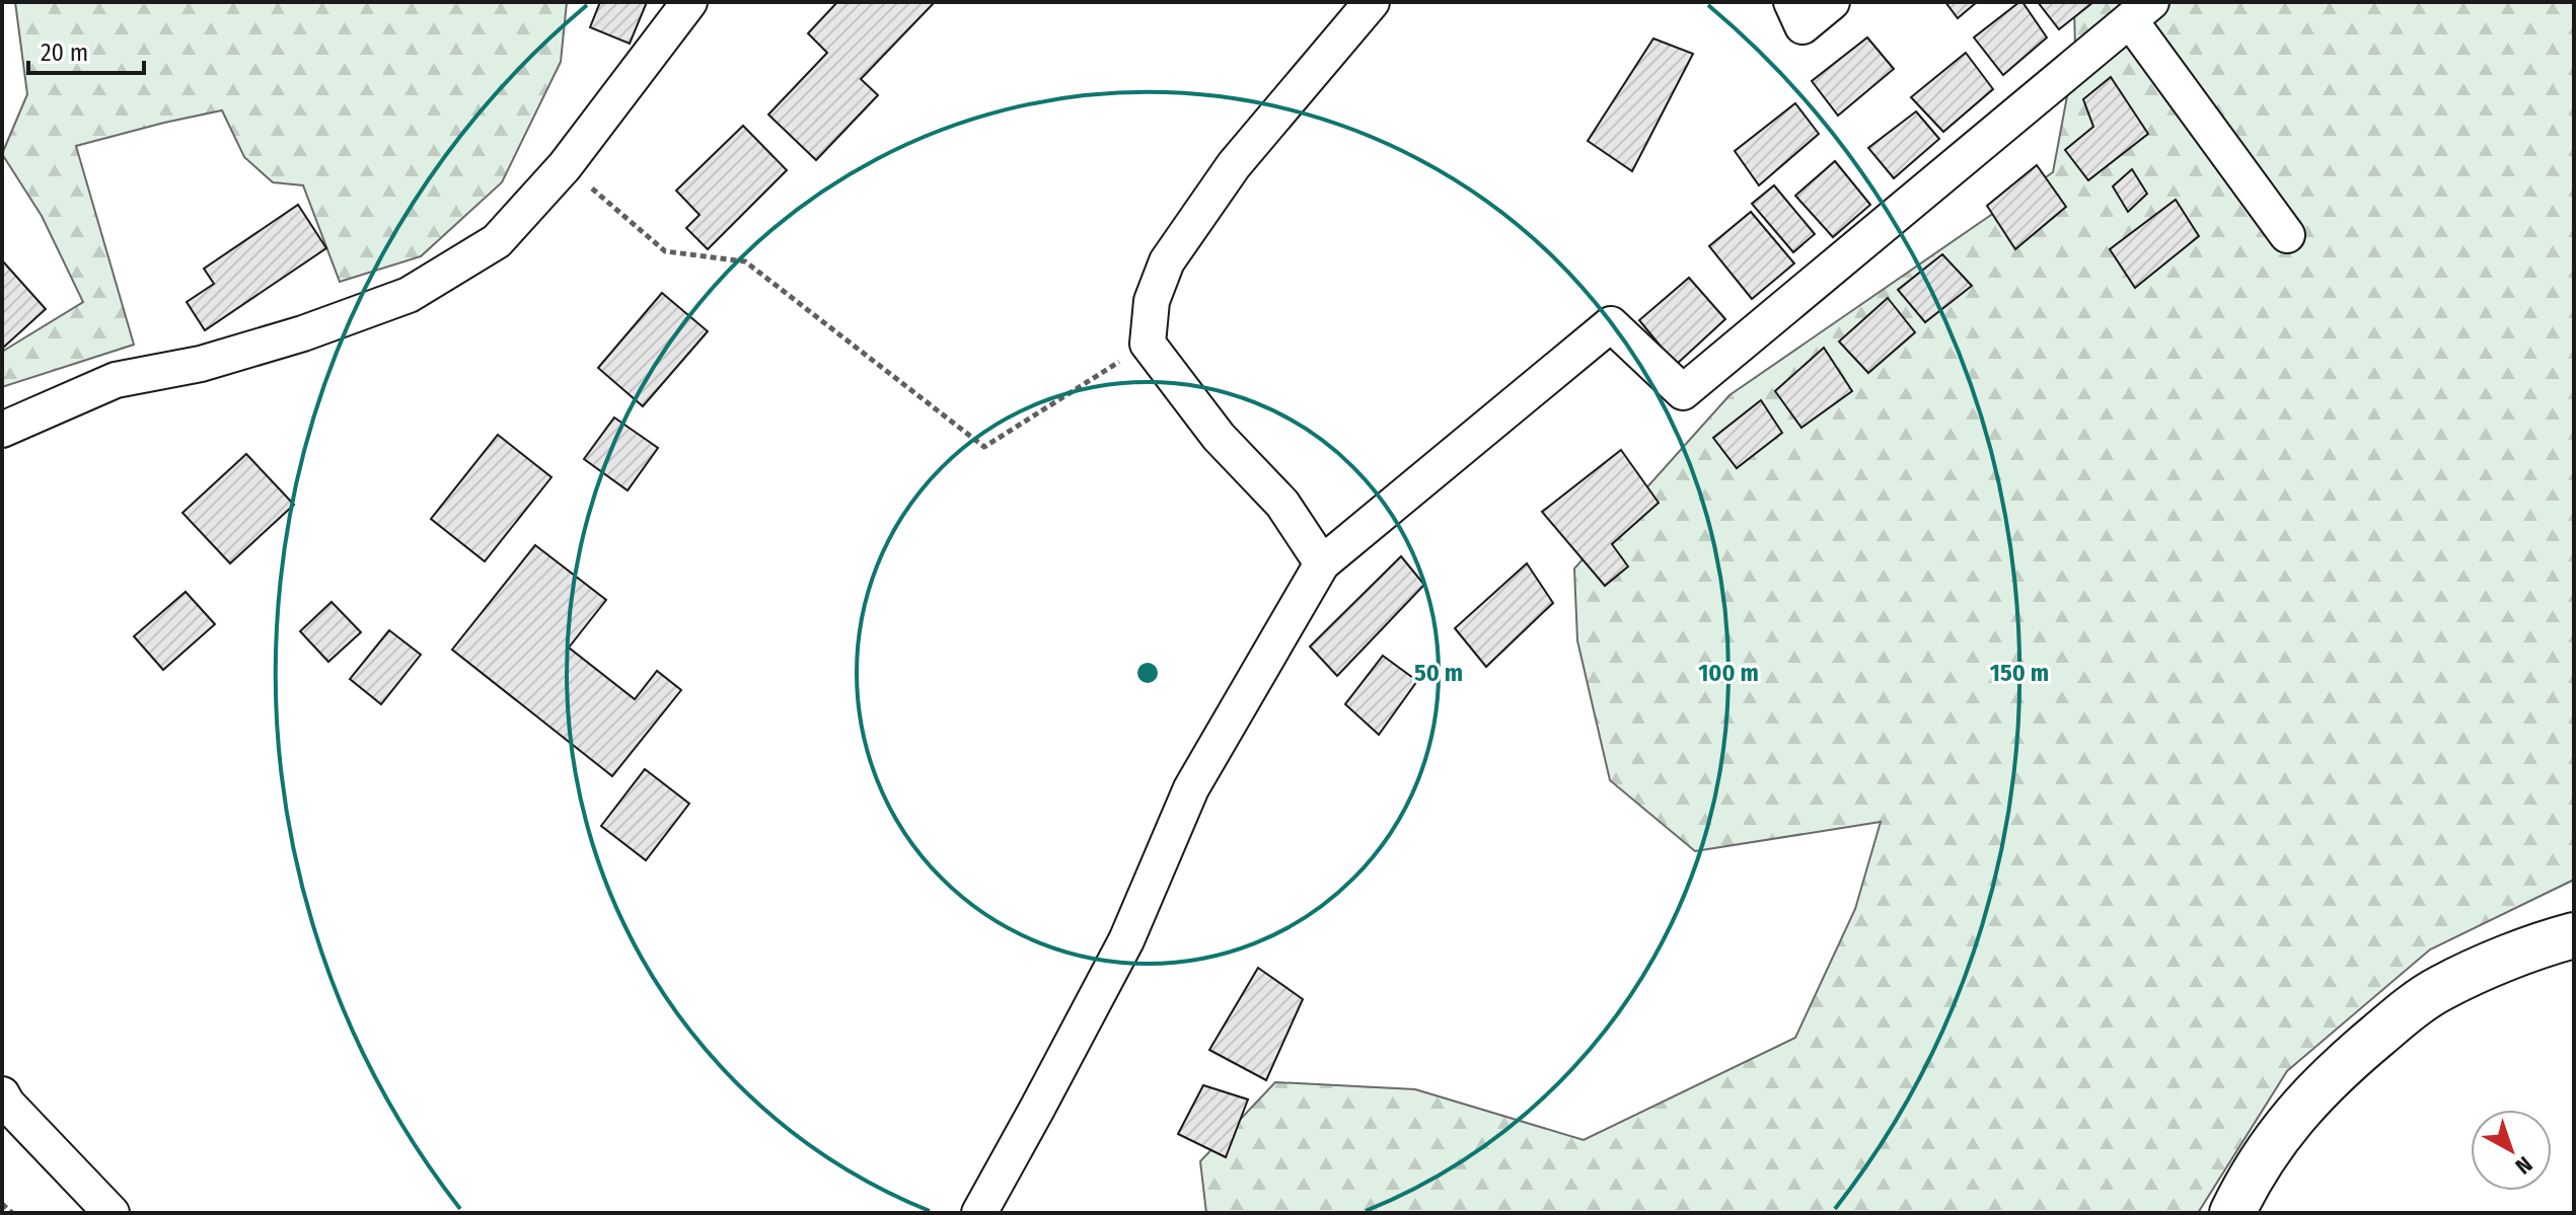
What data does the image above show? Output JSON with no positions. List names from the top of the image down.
{
  "scale_bar": "20 m",
  "north": "bottom right",
  "rings": ["50 m", "100 m", "150 m"]
}
